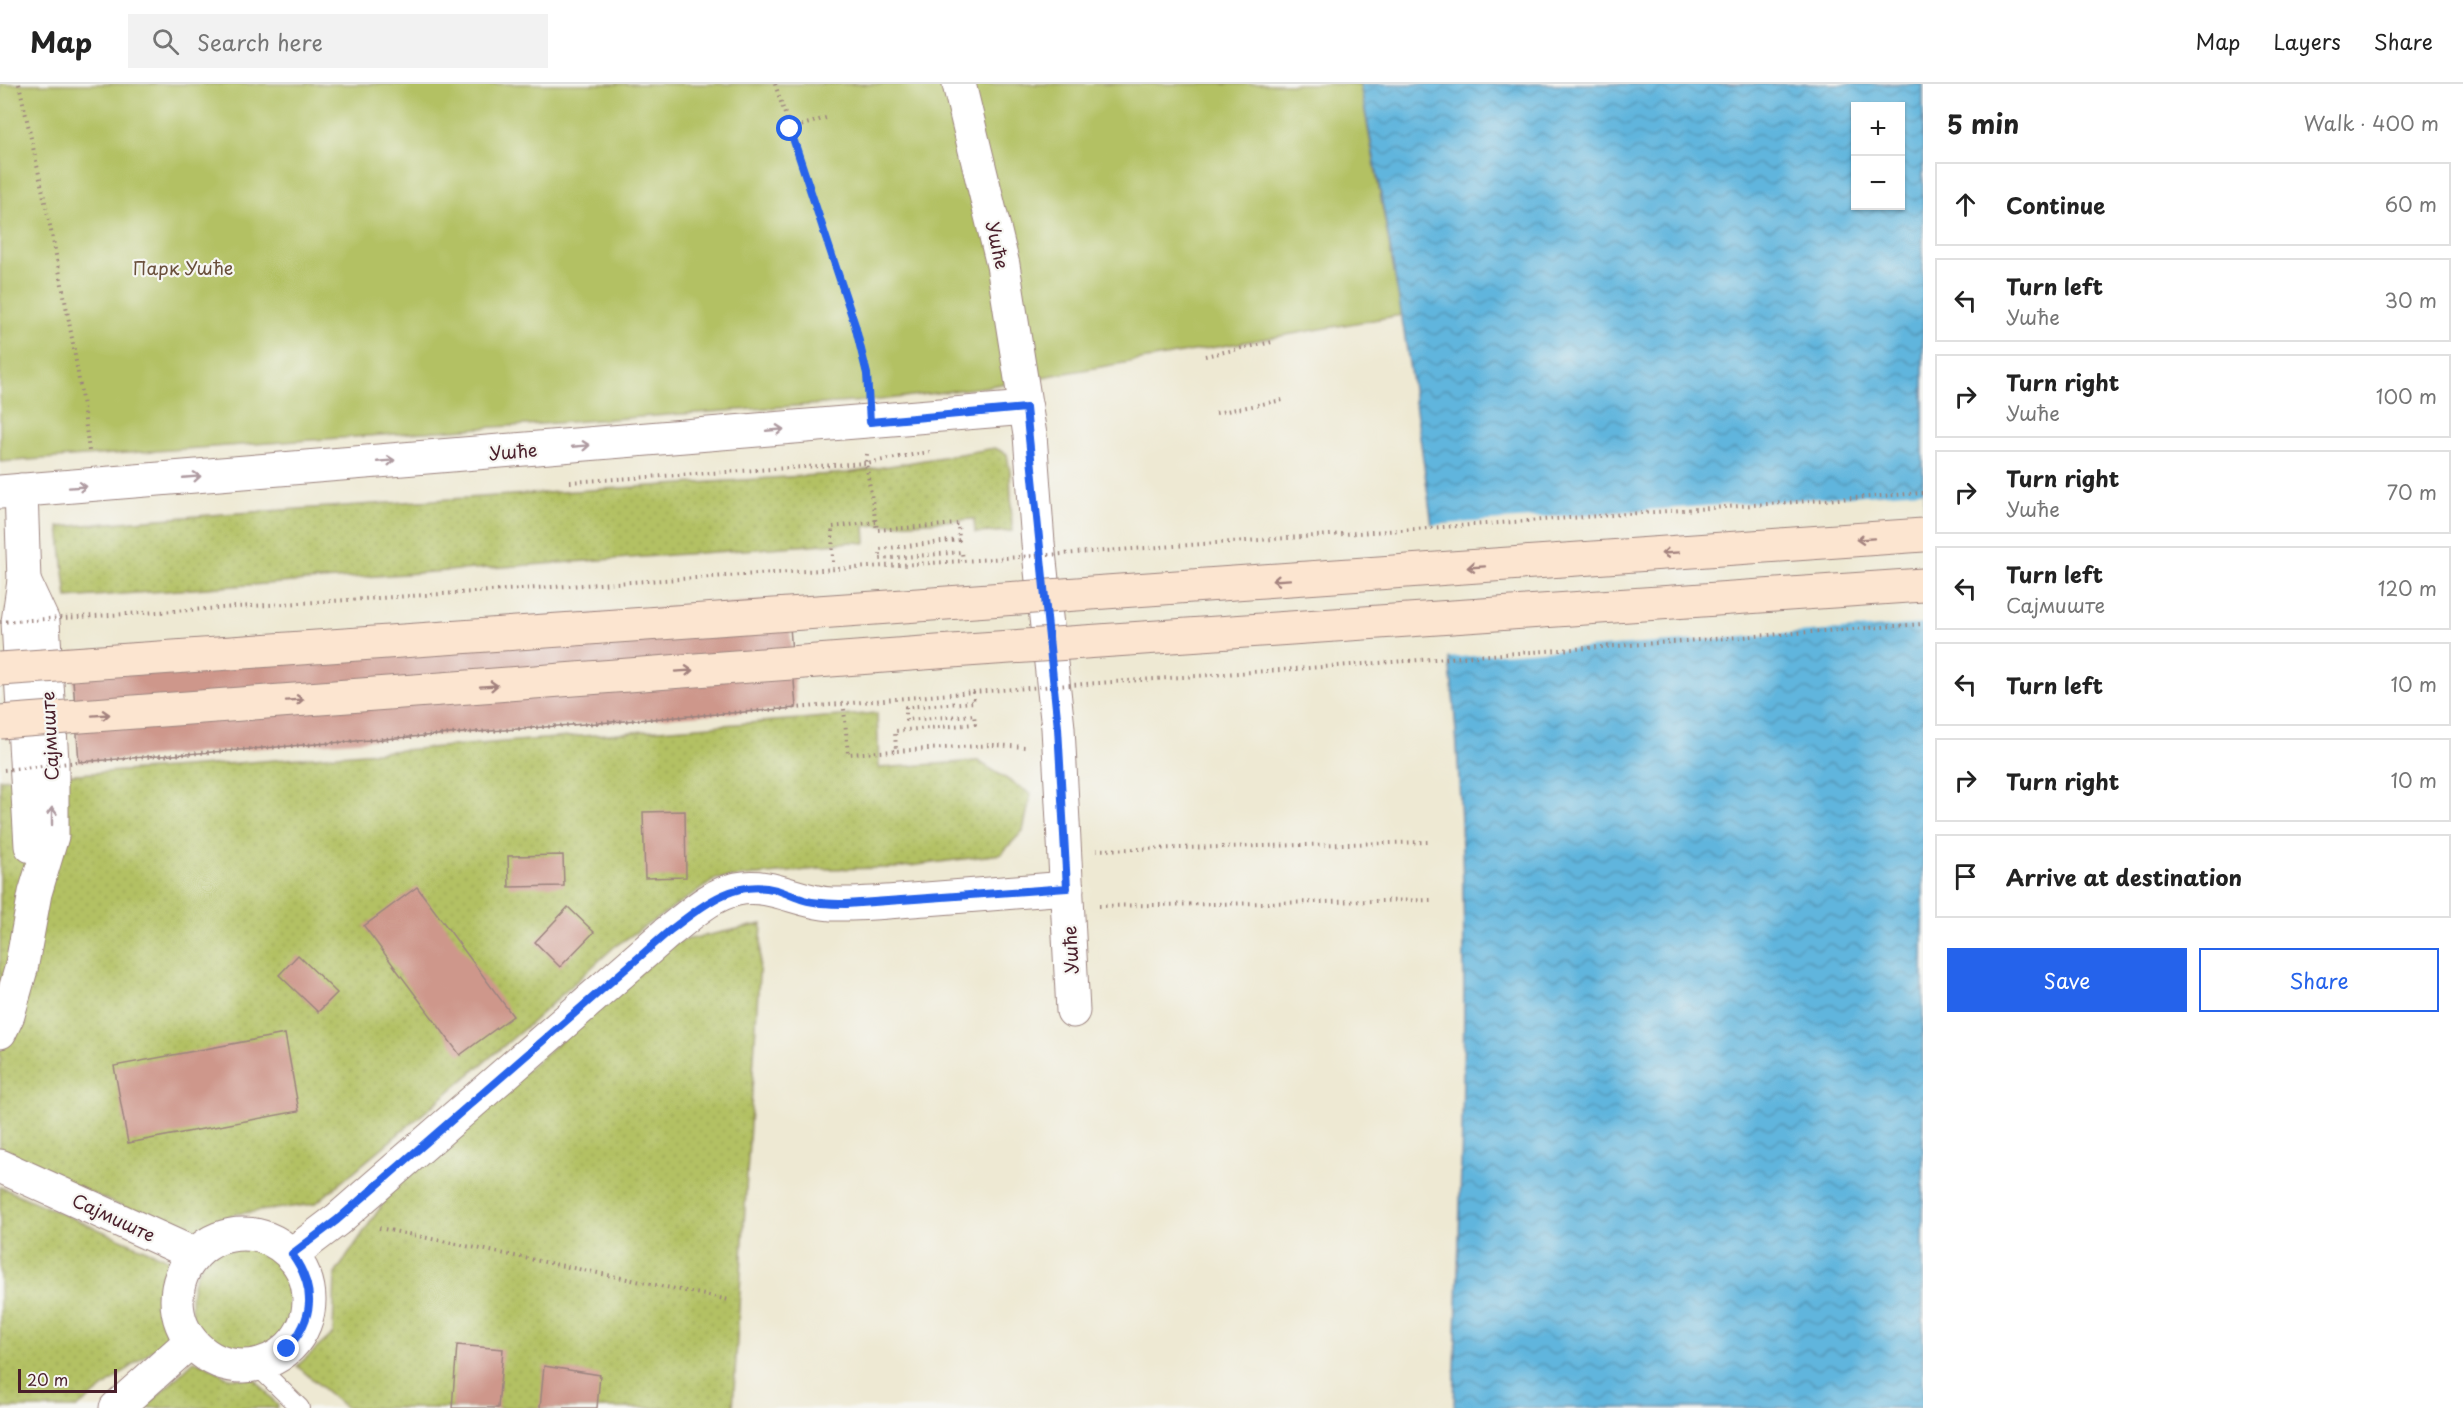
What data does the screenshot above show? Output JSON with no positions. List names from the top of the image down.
{
  "streets": {
    "street": ["Ушће", "Сајмиште"]
  },
  "crossings": [
    ["Ушће", "Сајмиште"]
  ],
  "one_way": ["Ушће"],
  "parks": ["Парк Ушће"],
  "scale_bar": "20 m",
  "page": {
    "header": "Map",
    "search": "Search here",
    "nav": ["Map", "Layers", "Share"],
    "heading": ["5 min", "Walk · 400 m"],
    "map_buttons": ["+", "−"],
    "list": [
      ["Continue", "60 m"],
      ["Turn left", "Ушће", "30 m"],
      ["Turn right", "Ушће", "100 m"],
      ["Turn right", "Ушће", "70 m"],
      ["Turn left", "Сајмиште", "120 m"],
      ["Turn left", "10 m"],
      ["Turn right", "10 m"],
      "Arrive at destination"
    ],
    "buttons": ["Save", "Share"],
    "scale": "20 m"
  }
}
